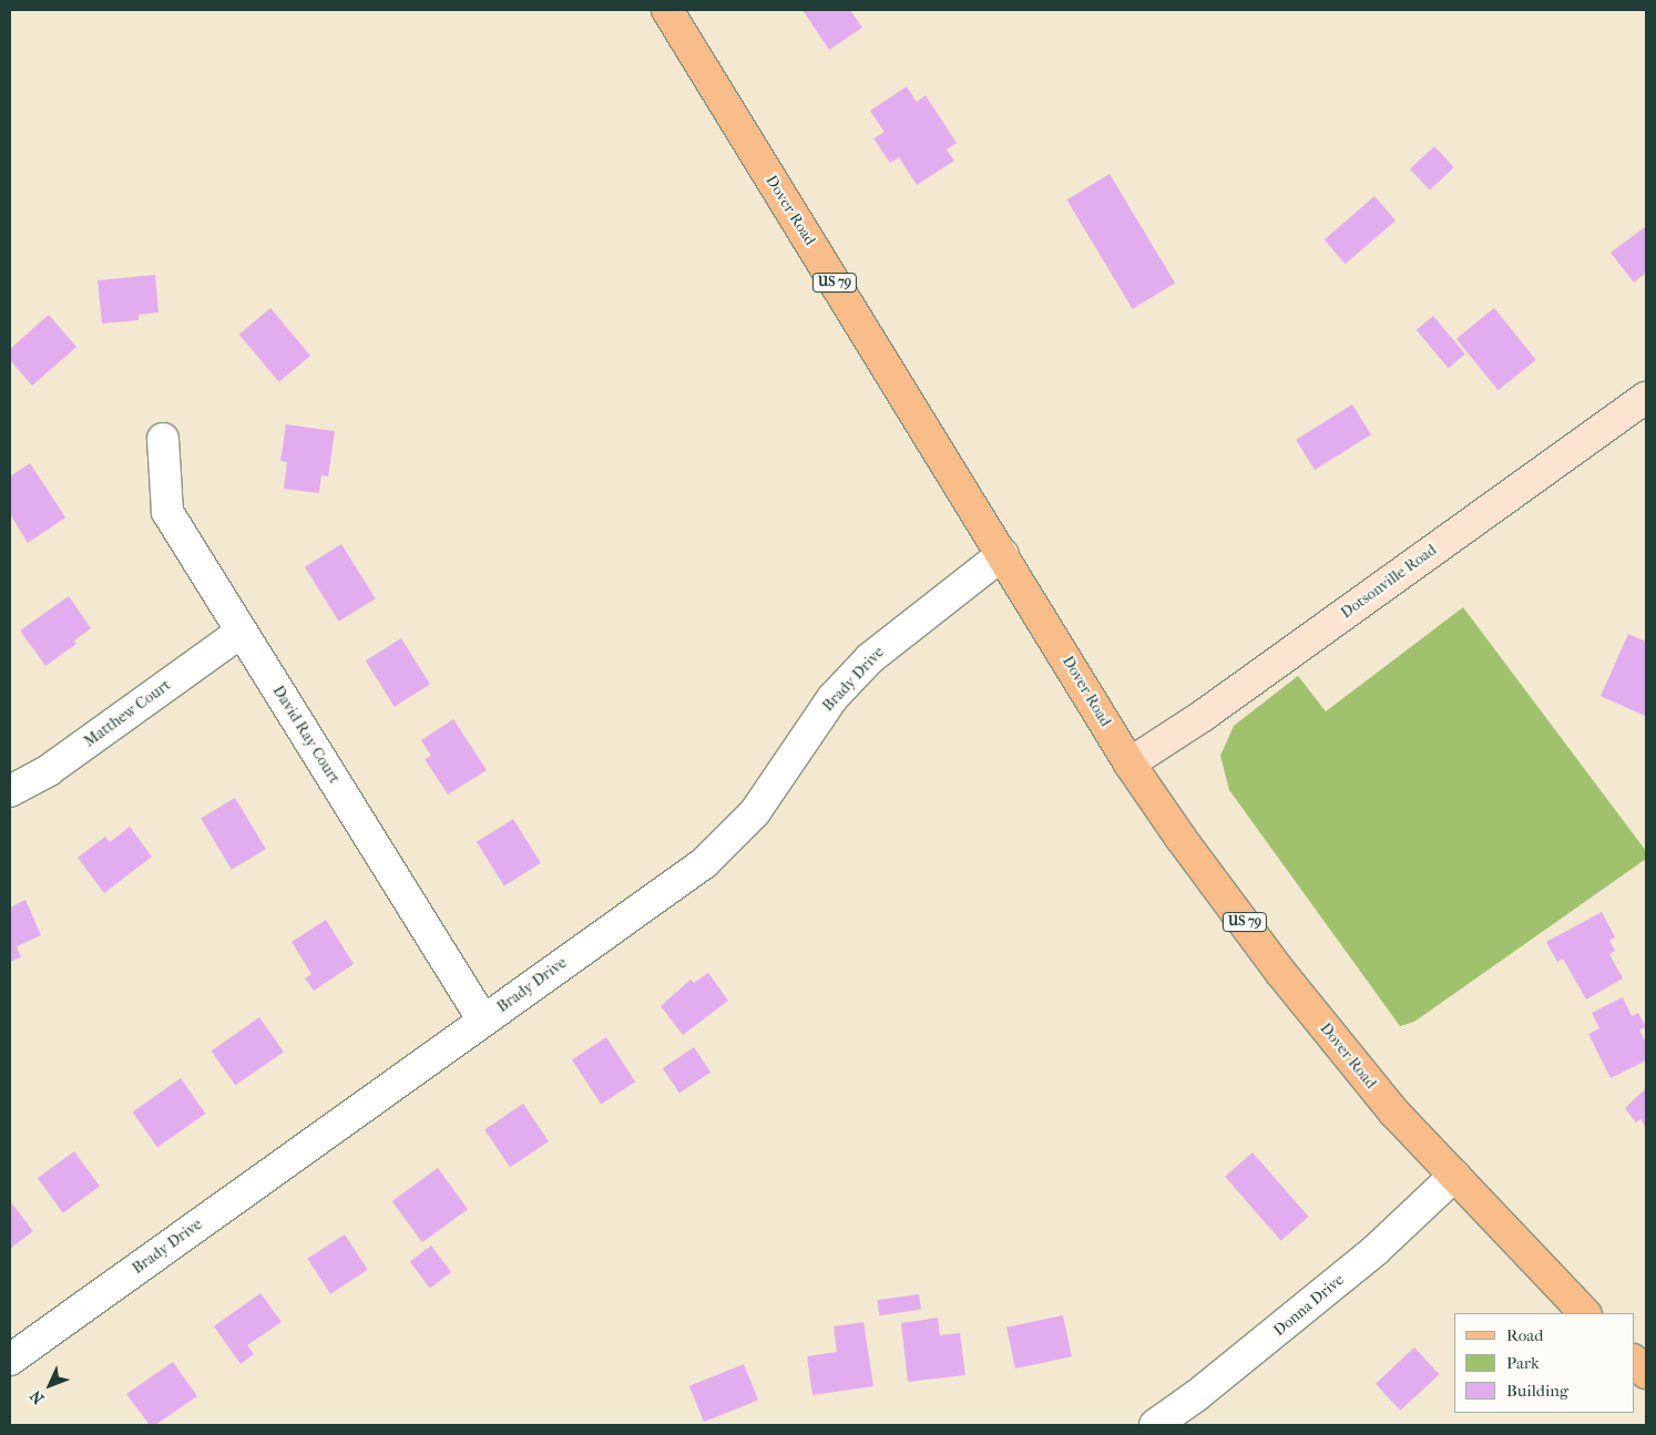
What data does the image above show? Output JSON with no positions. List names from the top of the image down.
{
  "streets": {
    "main road": ["Dover Road", "US 79", "Dotsonville Road"],
    "street": [
      "Brady Drive",
      "Matthew Court",
      "David Ray Court",
      "Donna Drive"
    ]
  },
  "crossings": [
    ["Dover Road", "Dotsonville Road"],
    ["Dover Road", "Brady Drive"],
    ["Dover Road", "Donna Drive"],
    ["Brady Drive", "David Ray Court"],
    ["Matthew Court", "David Ray Court"]
  ],
  "legend": ["Road", "Park", "Building"],
  "north": "bottom left"
}
